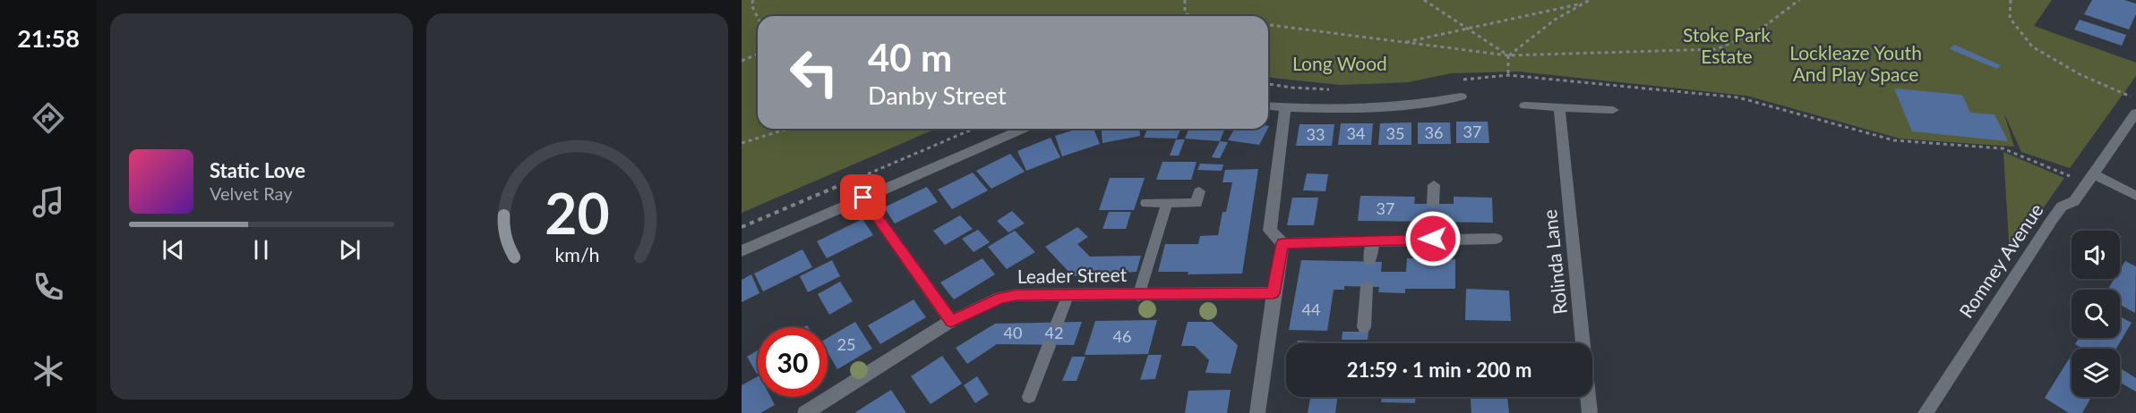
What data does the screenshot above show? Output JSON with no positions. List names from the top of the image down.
{
  "streets": {
    "street": ["Romney Avenue", "Rolinda Lane", "Leader Street"]
  },
  "parks": ["Stoke Park Estate", "Lockleaze Youth And Play Space", "Long Wood"],
  "house_numbers": [
    "37",
    "36",
    "34",
    "35",
    "33",
    "37",
    "44",
    "40",
    "42",
    "46",
    "25"
  ],
  "page": {
    "tabs": "21:58",
    "turn": ["40 m", "Danby Street"],
    "song": ["Static Love", "Velvet Ray"],
    "limit": "30",
    "trip": "21:59 · 1 min · 200 m",
    "gauge": ["20", "km/h"]
  }
}
